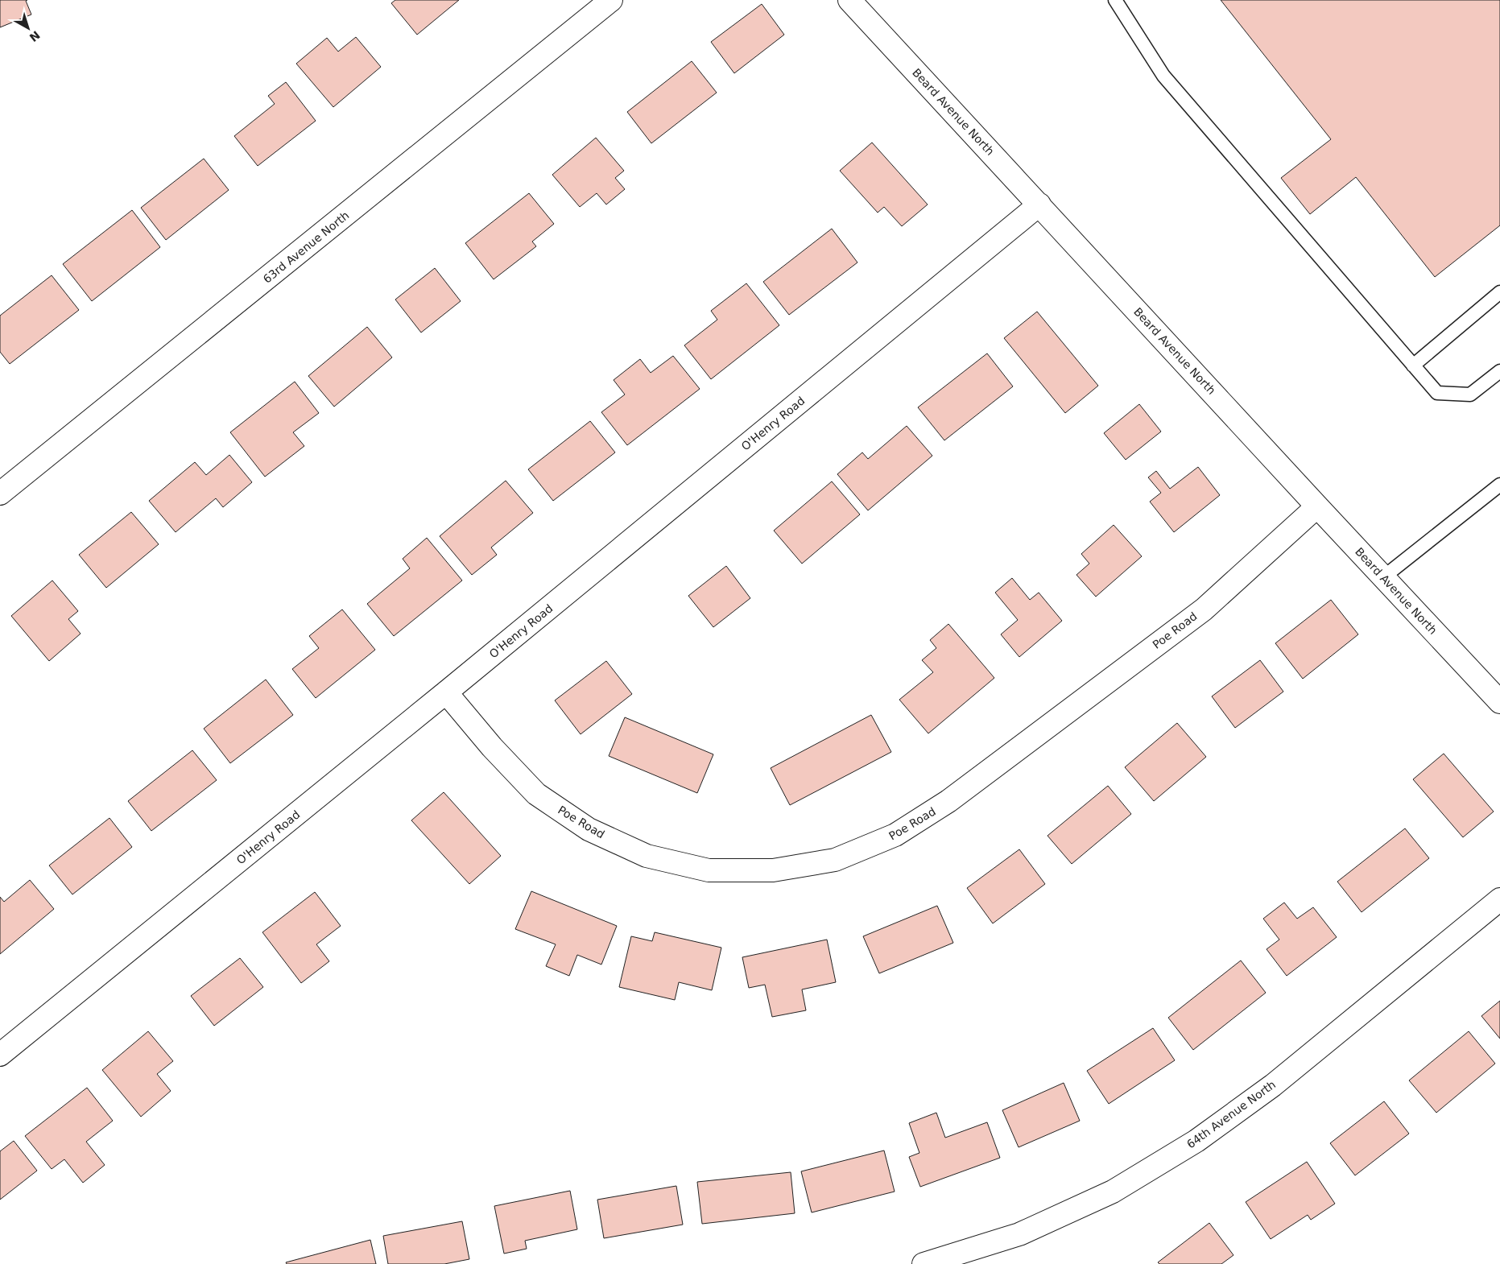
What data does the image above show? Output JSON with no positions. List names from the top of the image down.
{
  "streets": {
    "street": [
      "Beard Avenue North",
      "63rd Avenue North",
      "O'Henry Road",
      "Poe Road",
      "64th Avenue North"
    ]
  },
  "crossings": [
    ["Beard Avenue North", "O'Henry Road"],
    ["Beard Avenue North", "Poe Road"],
    ["O'Henry Road", "Poe Road"]
  ],
  "north": "bottom right"
}
